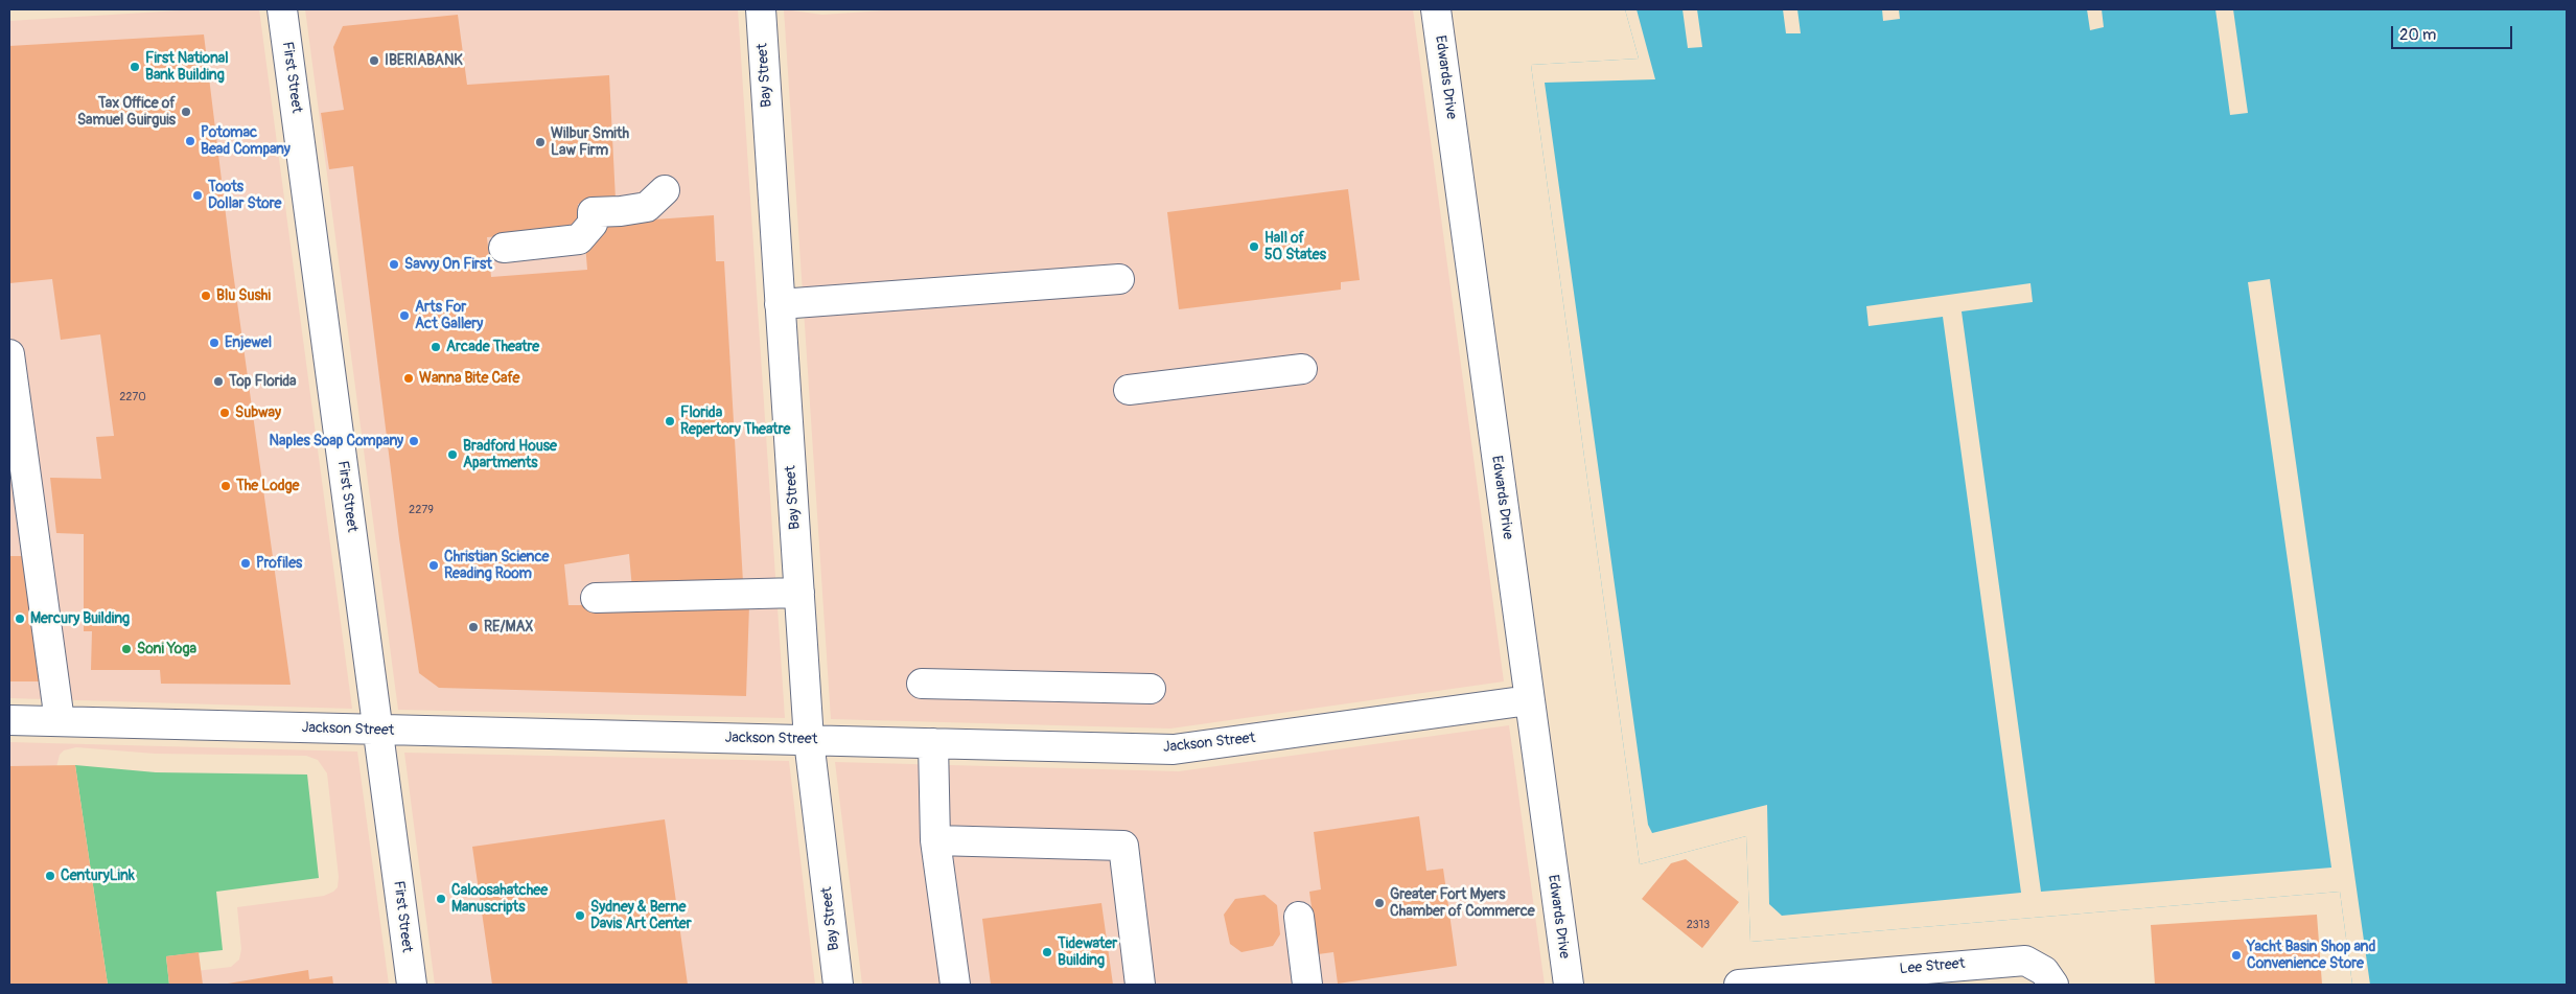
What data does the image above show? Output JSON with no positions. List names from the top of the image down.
{
  "streets": {
    "street": [
      "Bay Street",
      "First Street",
      "Edwards Drive",
      "Jackson Street",
      "Lee Street"
    ]
  },
  "crossings": [
    ["Bay Street", "Jackson Street"],
    ["First Street", "Jackson Street"],
    ["Edwards Drive", "Jackson Street"]
  ],
  "places": [
    "IBERIABANK",
    "First National Bank Building",
    "Tax Office of Samuel Guirguis",
    "Potomac Bead Company",
    "Wilbur Smith Law Firm",
    "Toots Dollar Store",
    "Hall of 50 States",
    "Savvy On First",
    "Blu Sushi",
    "Arts For Act Gallery",
    "Enjewel",
    "Arcade Theatre",
    "Wanna Bite Cafe",
    "Top Florida",
    "Subway",
    "Florida Repertory Theatre",
    "Naples Soap Company",
    "Bradford House Apartments",
    "The Lodge",
    "Profiles",
    "Christian Science Reading Room",
    "Mercury Building",
    "RE/MAX",
    "Soni Yoga",
    "CenturyLink",
    "Caloosahatchee Manuscripts",
    "Greater Fort Myers Chamber of Commerce",
    "Sydney & Berne Davis Art Center",
    "Tidewater Building",
    "Yacht Basin Shop and Convenience Store"
  ],
  "house_numbers": ["2270", "2279", "2313"],
  "scale_bar": "20 m"
}
